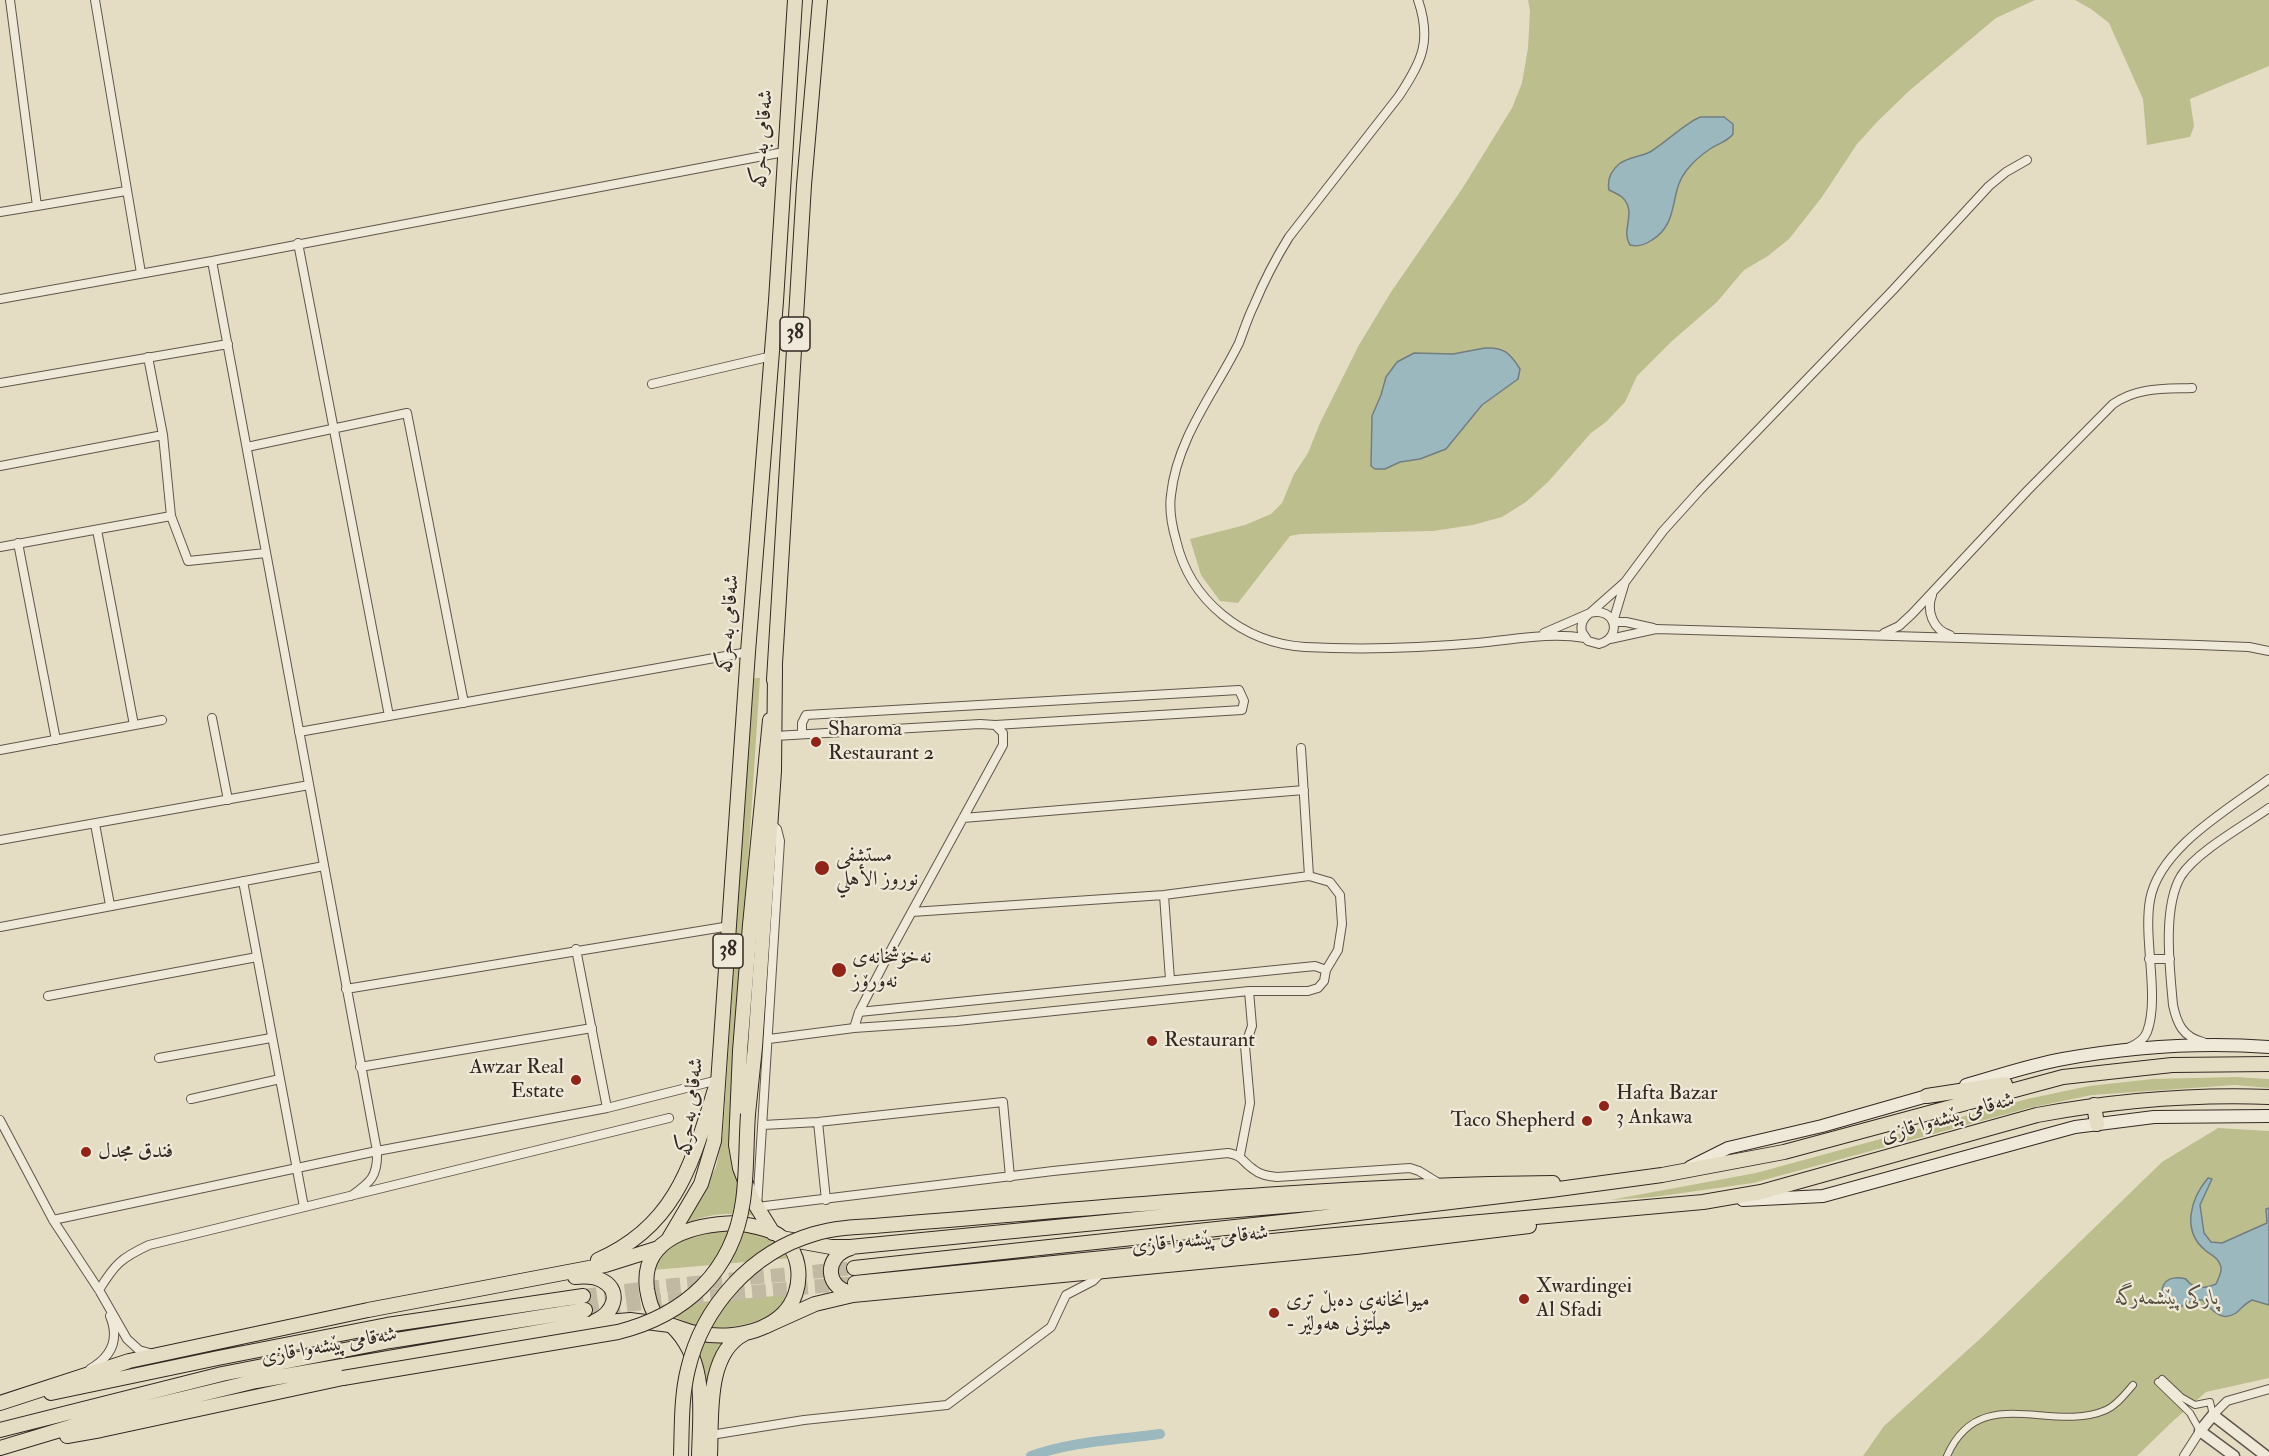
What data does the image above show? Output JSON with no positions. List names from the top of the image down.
{
  "streets": {
    "main road": ["شەقامی بەحرکە", "38", "شەقامی پێشەوا قازی"]
  },
  "crossings": [
    ["شەقامی بەحرکە", "شەقامی پێشەوا قازی"]
  ],
  "parks": ["پارکی پێشمەرگە"],
  "places": [
    "Sharoma Restaurant 2",
    "مستشفى نوروز الأهلي",
    "نەخۆشخانەی نەورۆز",
    "Restaurant",
    "Awzar Real Estate",
    "Hafta Bazar 3 Ankawa",
    "Taco Shepherd",
    "فندق مجدل",
    "Xwardingei Al Sfadi",
    "میوانخانەی دەبڵ تری - هیڵتۆنی هەولێر"
  ]
}
